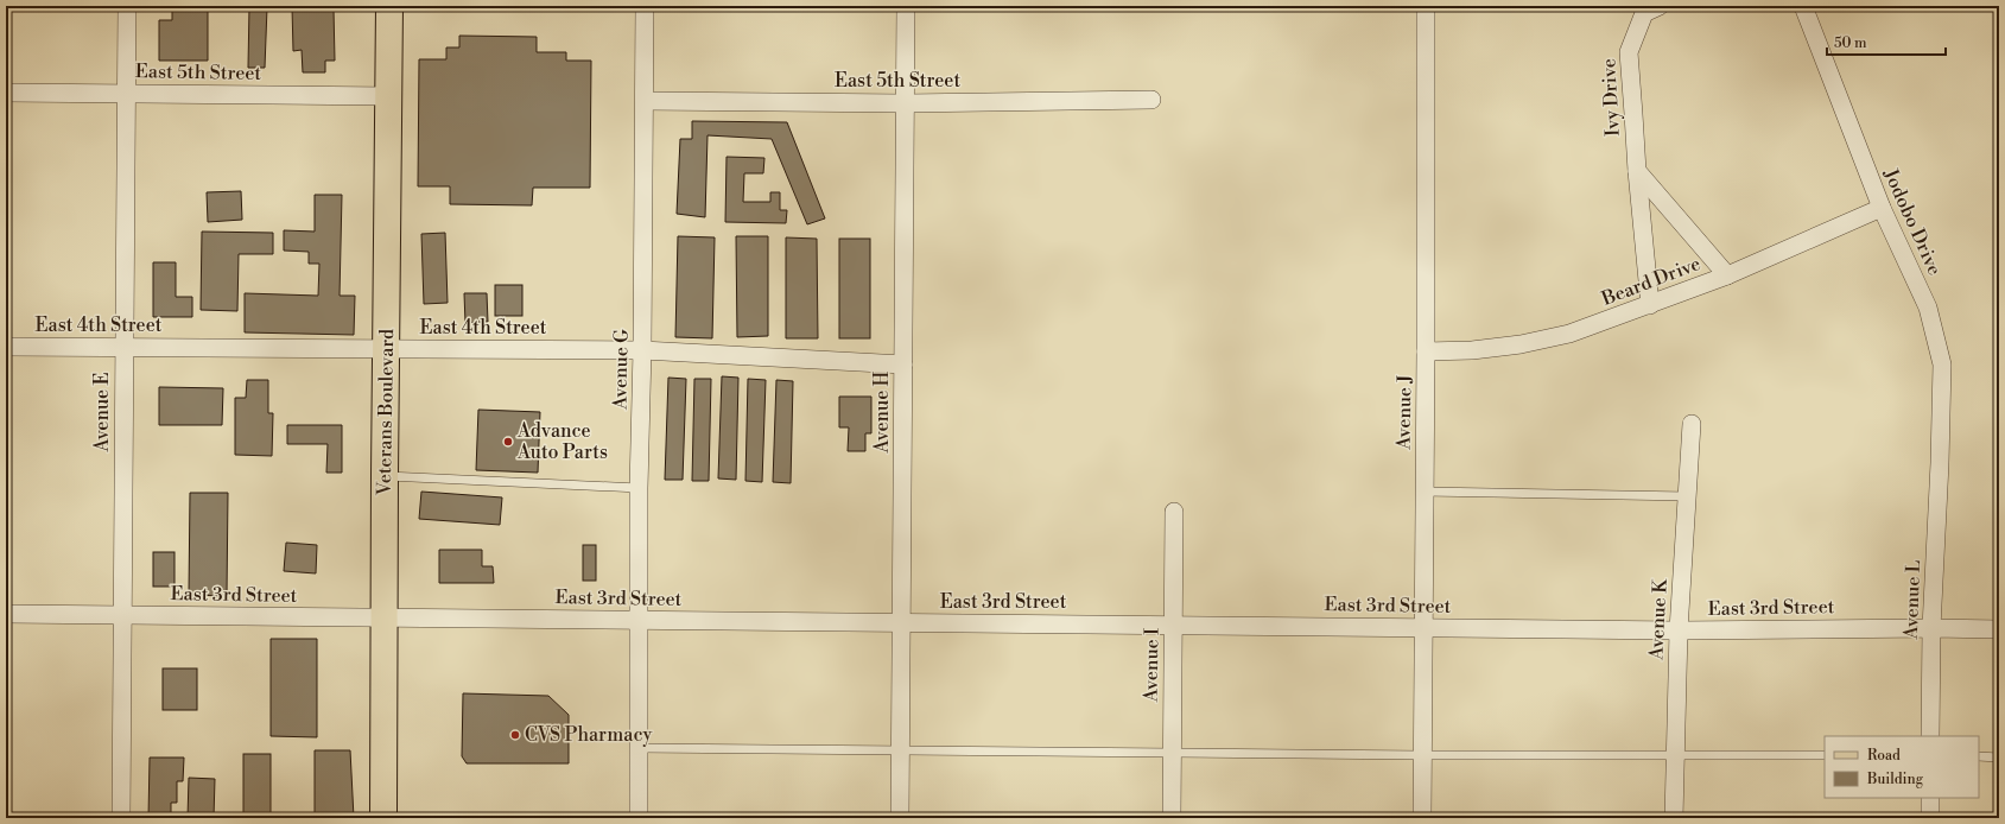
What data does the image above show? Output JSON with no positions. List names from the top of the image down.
{
  "streets": {
    "main road": ["Veterans Boulevard"],
    "street": [
      "East 5th Street",
      "Ivy Drive",
      "Jodobo Drive",
      "Beard Drive",
      "East 4th Street",
      "Avenue G",
      "Avenue E",
      "Avenue H",
      "Avenue J",
      "East 3rd Street",
      "Avenue L",
      "Avenue K",
      "Avenue I"
    ]
  },
  "crossings": [
    ["East 5th Street", "Avenue G"],
    ["East 5th Street", "Avenue E"],
    ["East 5th Street", "Veterans Boulevard"],
    ["East 5th Street", "Avenue H"],
    ["Ivy Drive", "Beard Drive"],
    ["Jodobo Drive", "Beard Drive"],
    ["Jodobo Drive", "Avenue L"],
    ["Beard Drive", "Avenue J"],
    ["East 4th Street", "Avenue G"],
    ["East 4th Street", "Avenue E"],
    ["East 4th Street", "Veterans Boulevard"],
    ["East 4th Street", "Avenue H"],
    ["Avenue G", "East 3rd Street"],
    ["Avenue E", "East 3rd Street"],
    ["Veterans Boulevard", "East 3rd Street"],
    ["Avenue H", "East 3rd Street"],
    ["Avenue J", "East 3rd Street"],
    ["East 3rd Street", "Avenue L"],
    ["East 3rd Street", "Avenue K"],
    ["East 3rd Street", "Avenue I"]
  ],
  "places": ["Advance Auto Parts", "CVS Pharmacy"],
  "legend": ["Road", "Building"],
  "scale_bar": "50 m"
}
